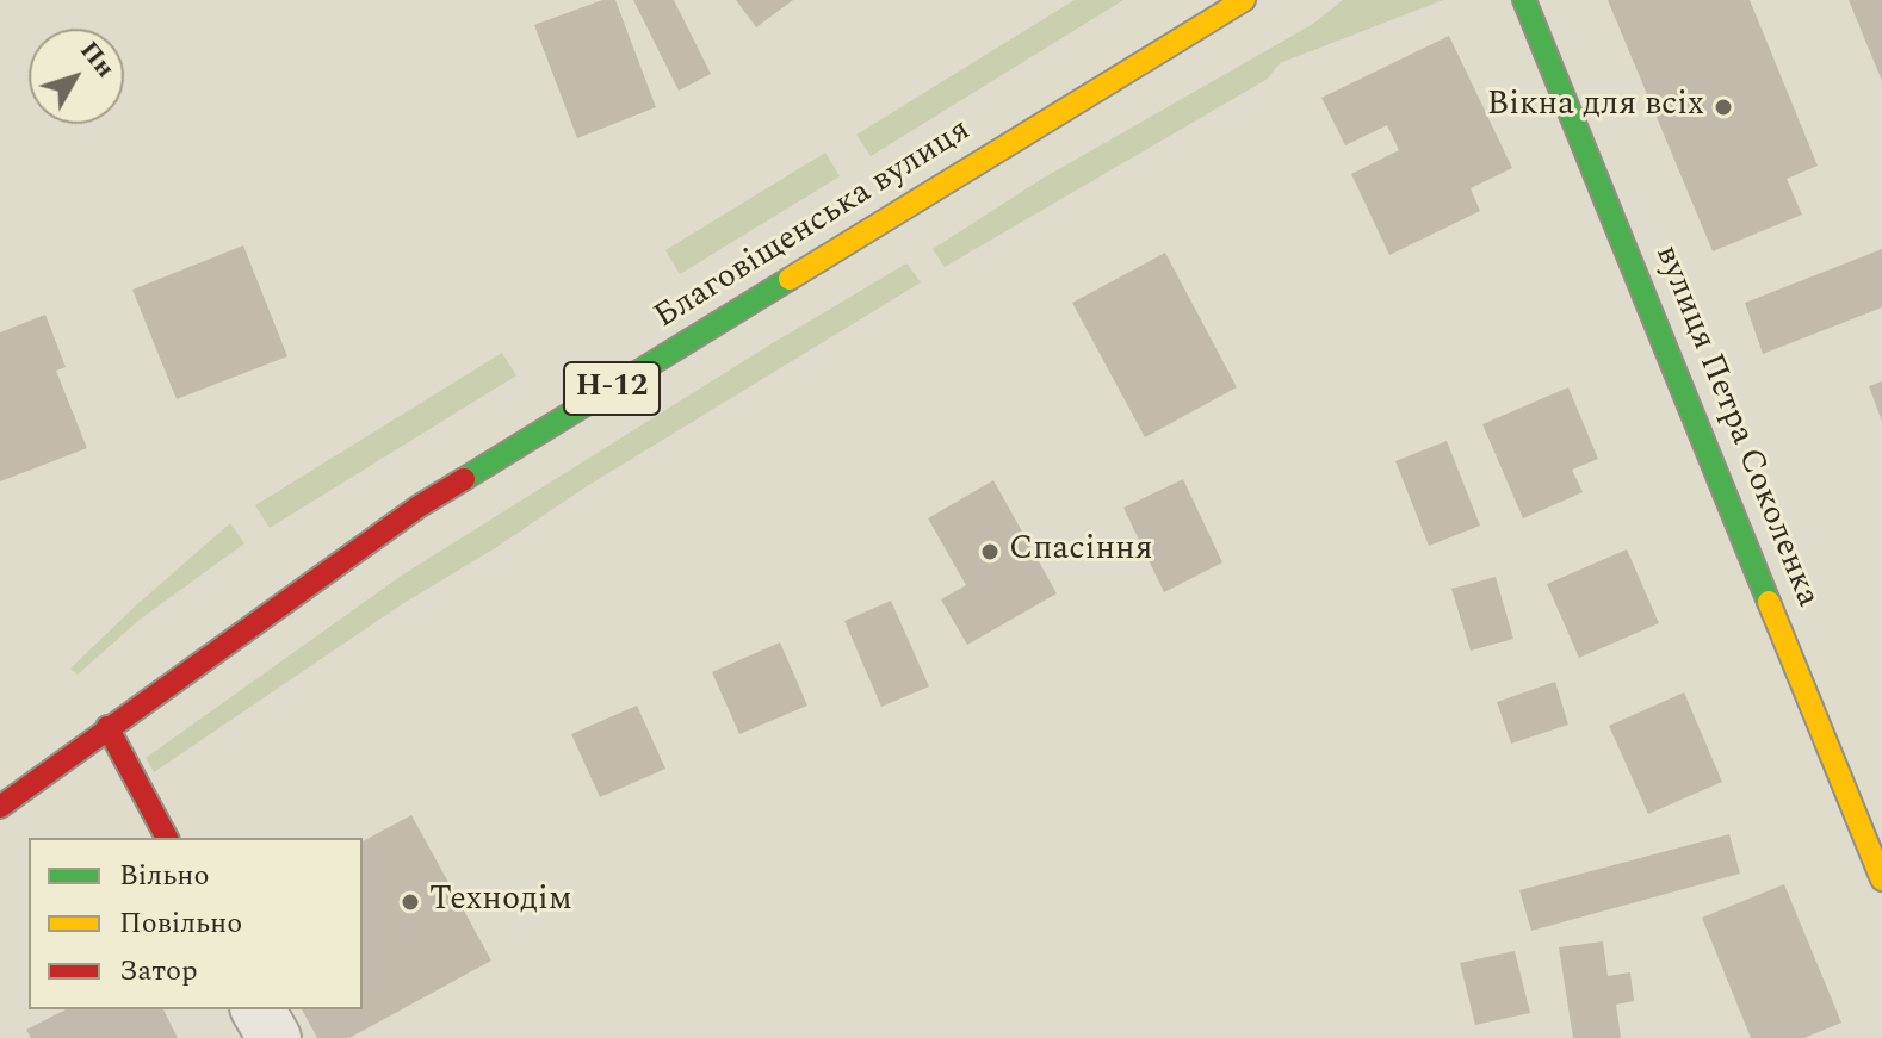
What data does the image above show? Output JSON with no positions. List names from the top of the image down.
{
  "streets": {
    "main road": ["Благовіщенська вулиця", "Н-12", "вулиця Петра Соколенка"]
  },
  "places": ["Вікна для всіх", "Спасіння", "Технодім"],
  "legend": ["Вільно", "Повільно", "Затор"],
  "north": "top right"
}
